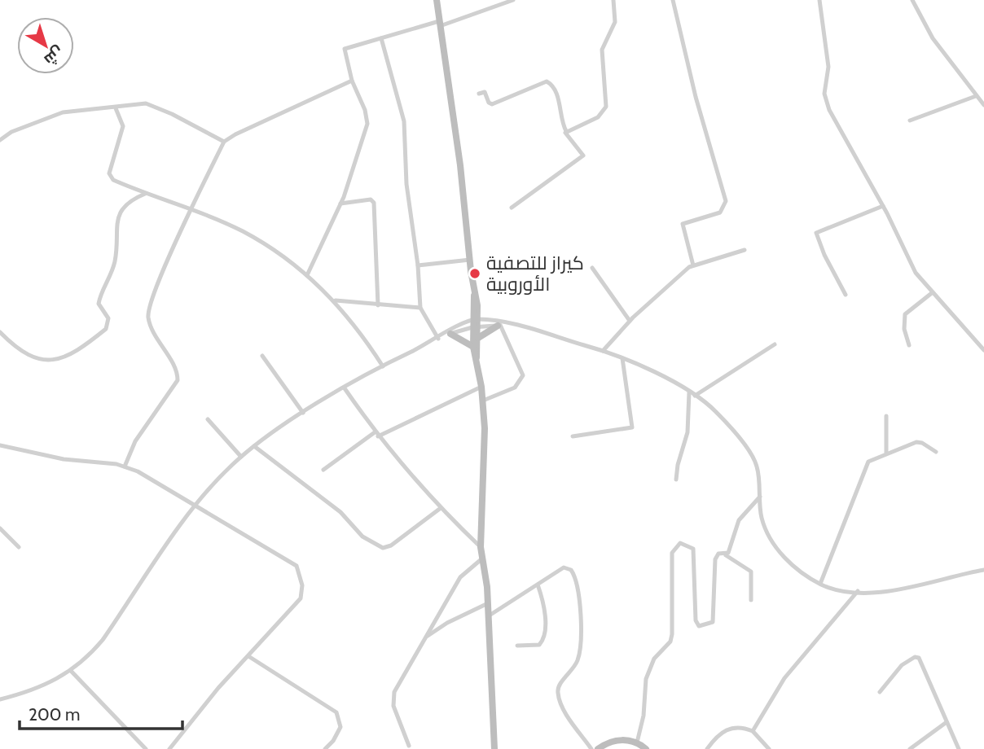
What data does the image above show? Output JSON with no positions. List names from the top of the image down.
{
  "places": ["كيراز للتصفية الأوروبية"],
  "scale_bar": "200 m",
  "north": "bottom right"
}
